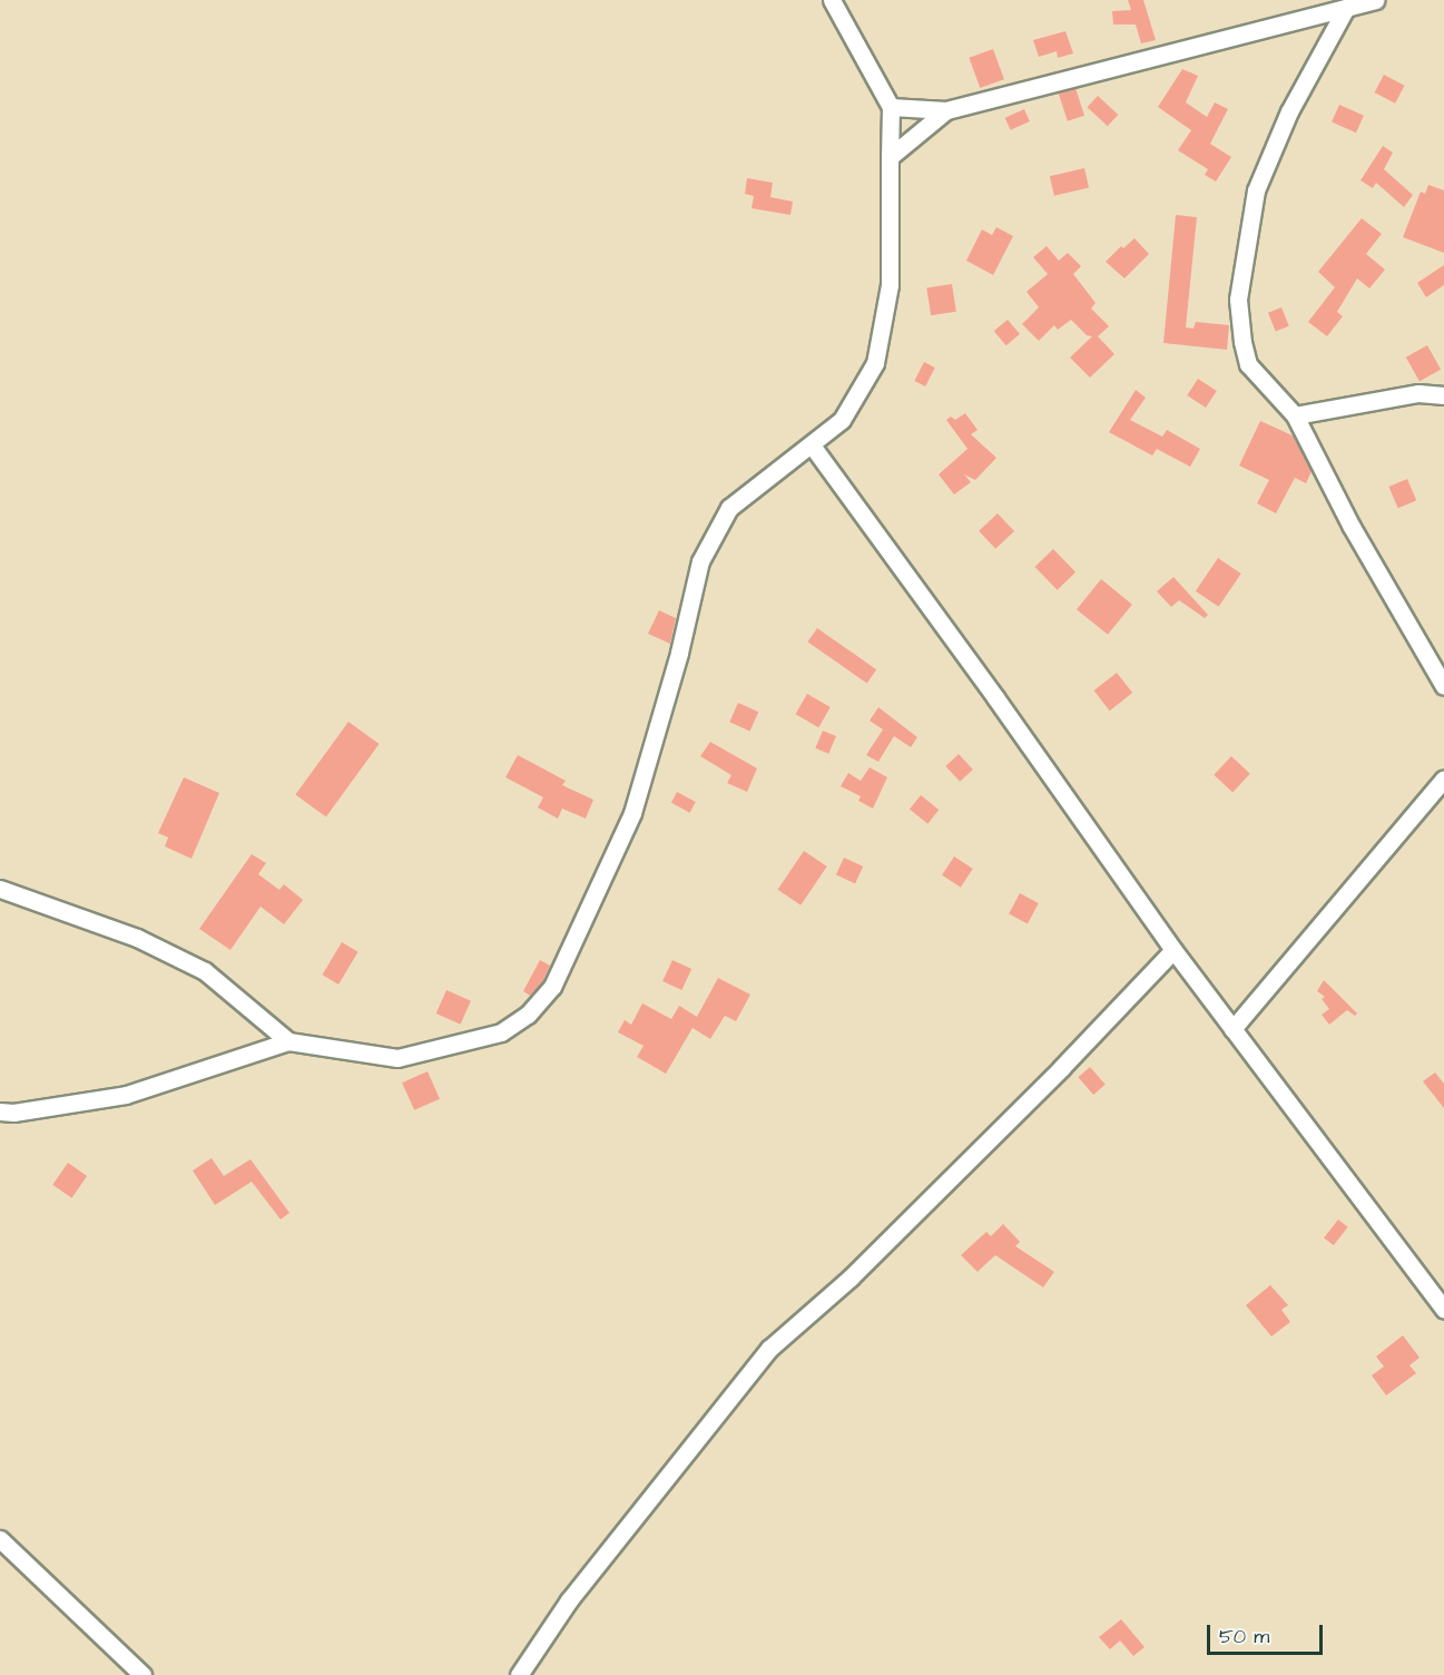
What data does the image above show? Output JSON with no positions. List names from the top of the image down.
{
  "scale_bar": "50 m"
}
